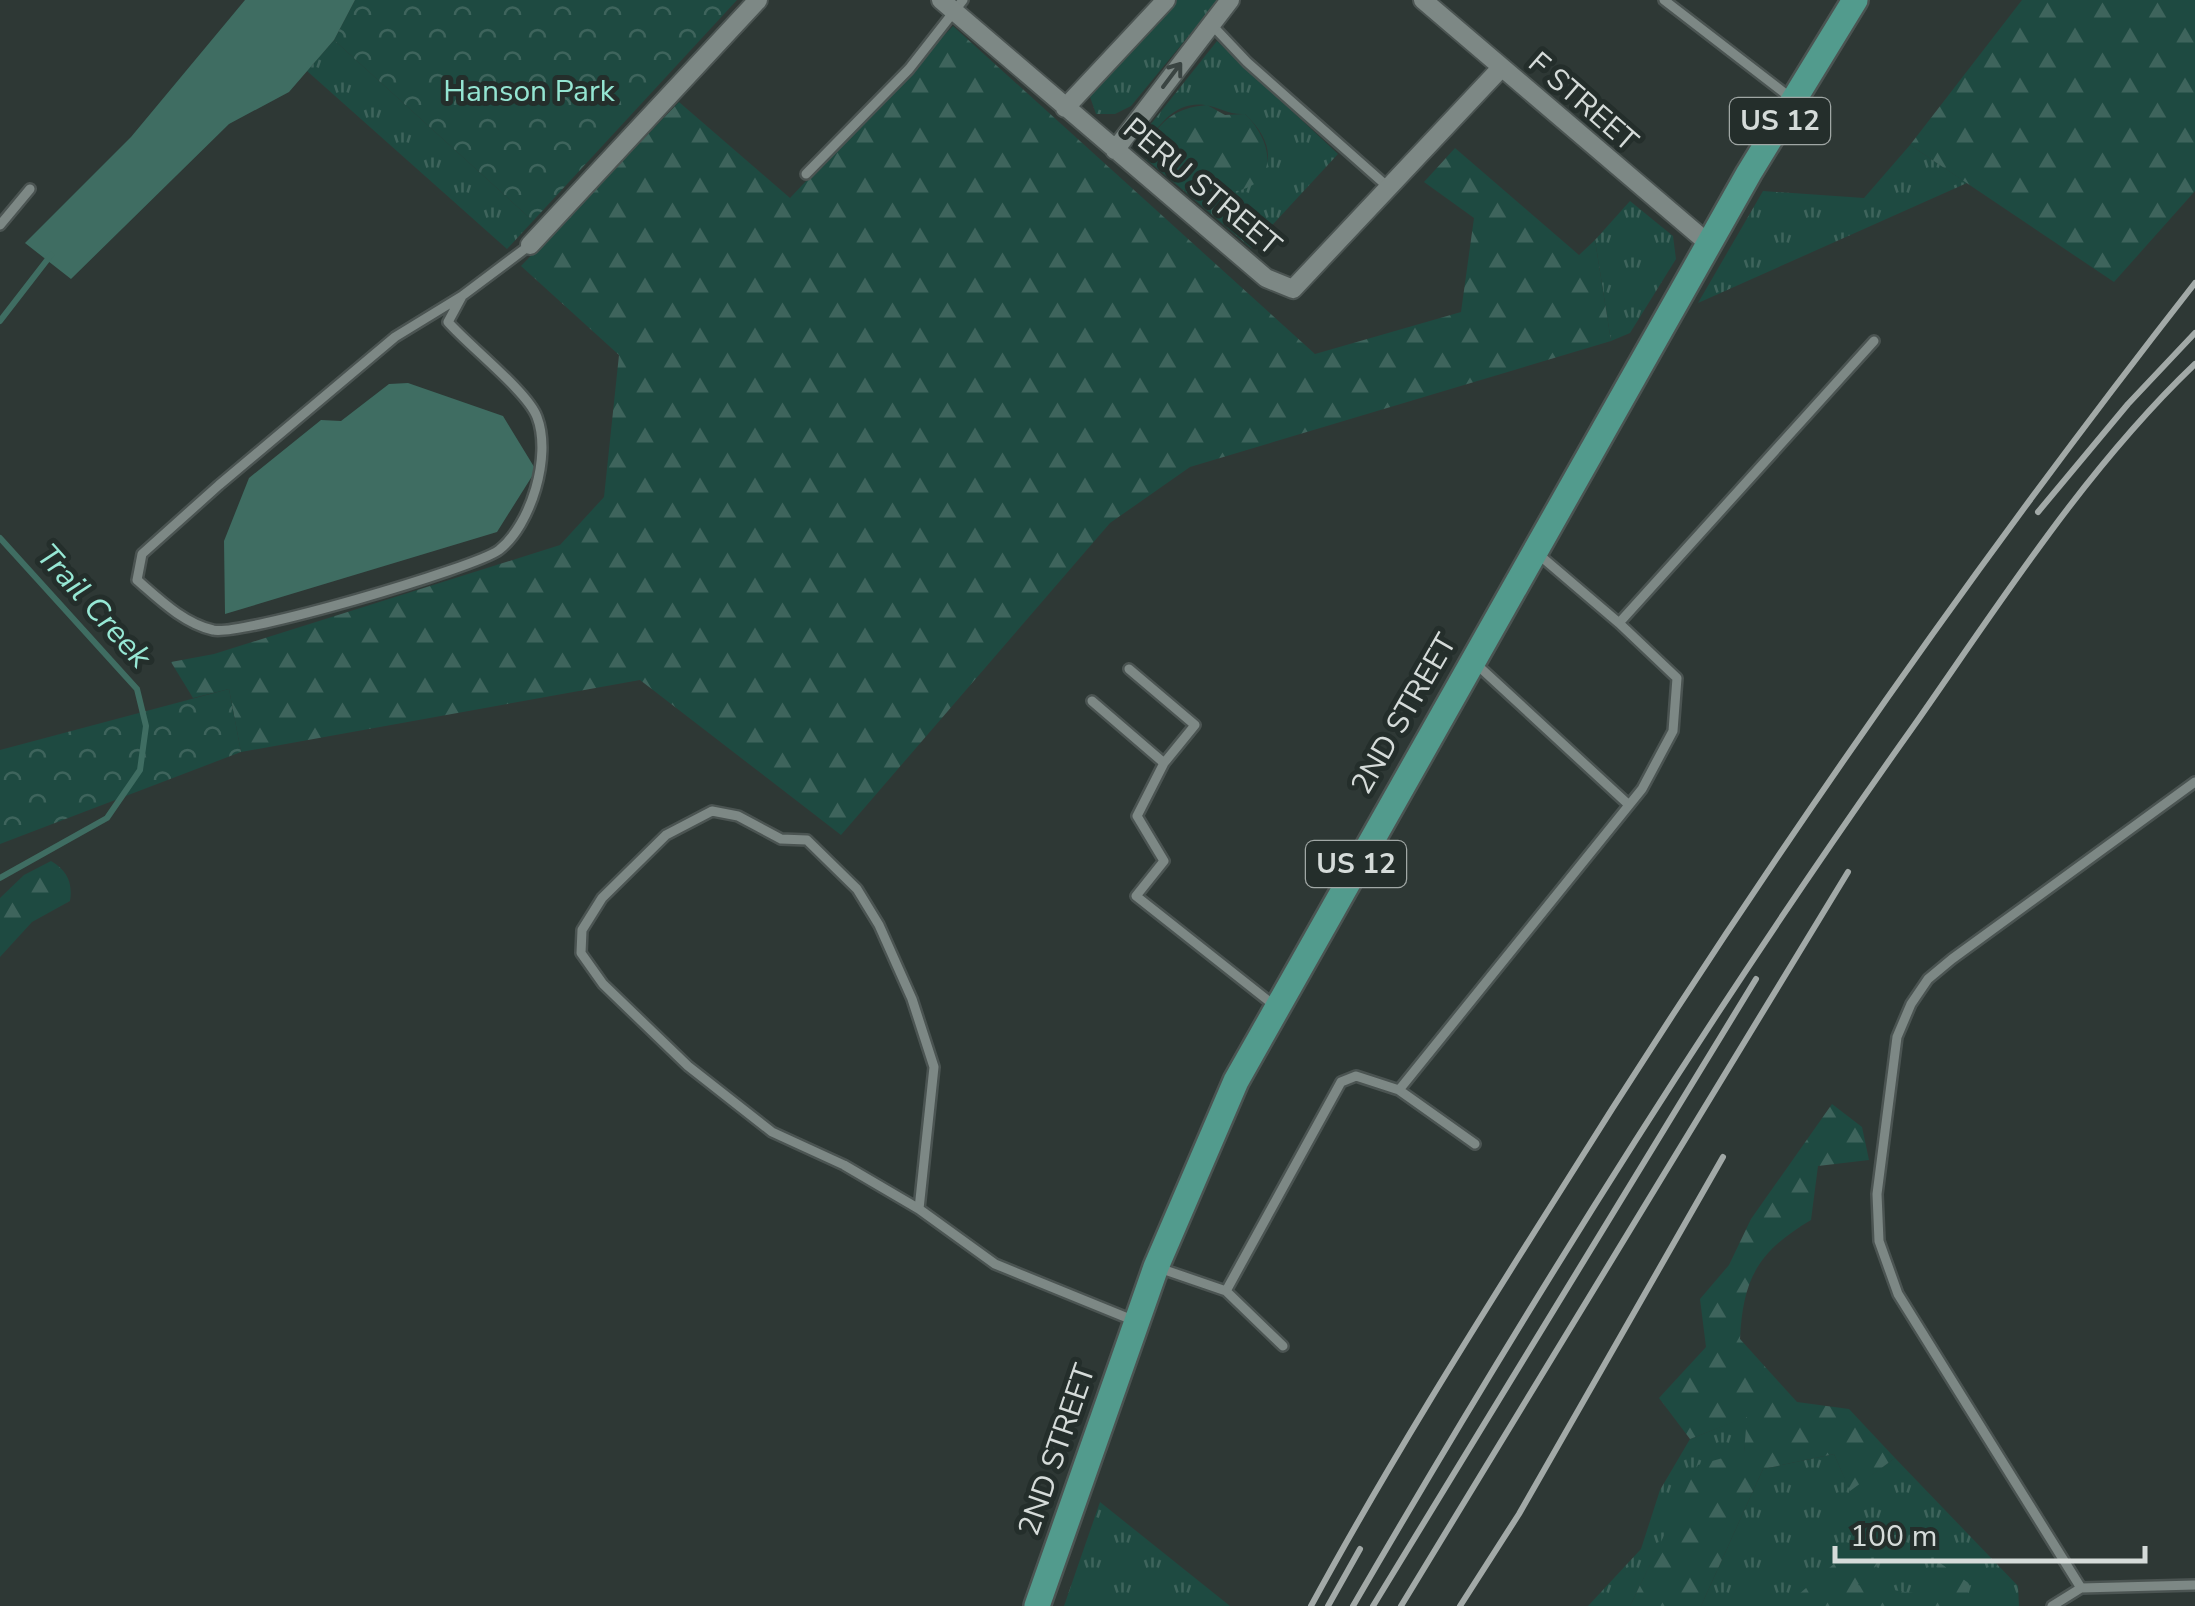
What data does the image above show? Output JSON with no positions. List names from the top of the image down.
{
  "streets": {
    "main road": ["US 12", "2ND STREET"],
    "street": ["F STREET", "PERU STREET"]
  },
  "crossings": [
    ["F STREET", "PERU STREET"],
    ["F STREET", "2ND STREET"]
  ],
  "water": ["Trail Creek"],
  "parks": ["Hanson Park"],
  "scale_bar": "100 m"
}
